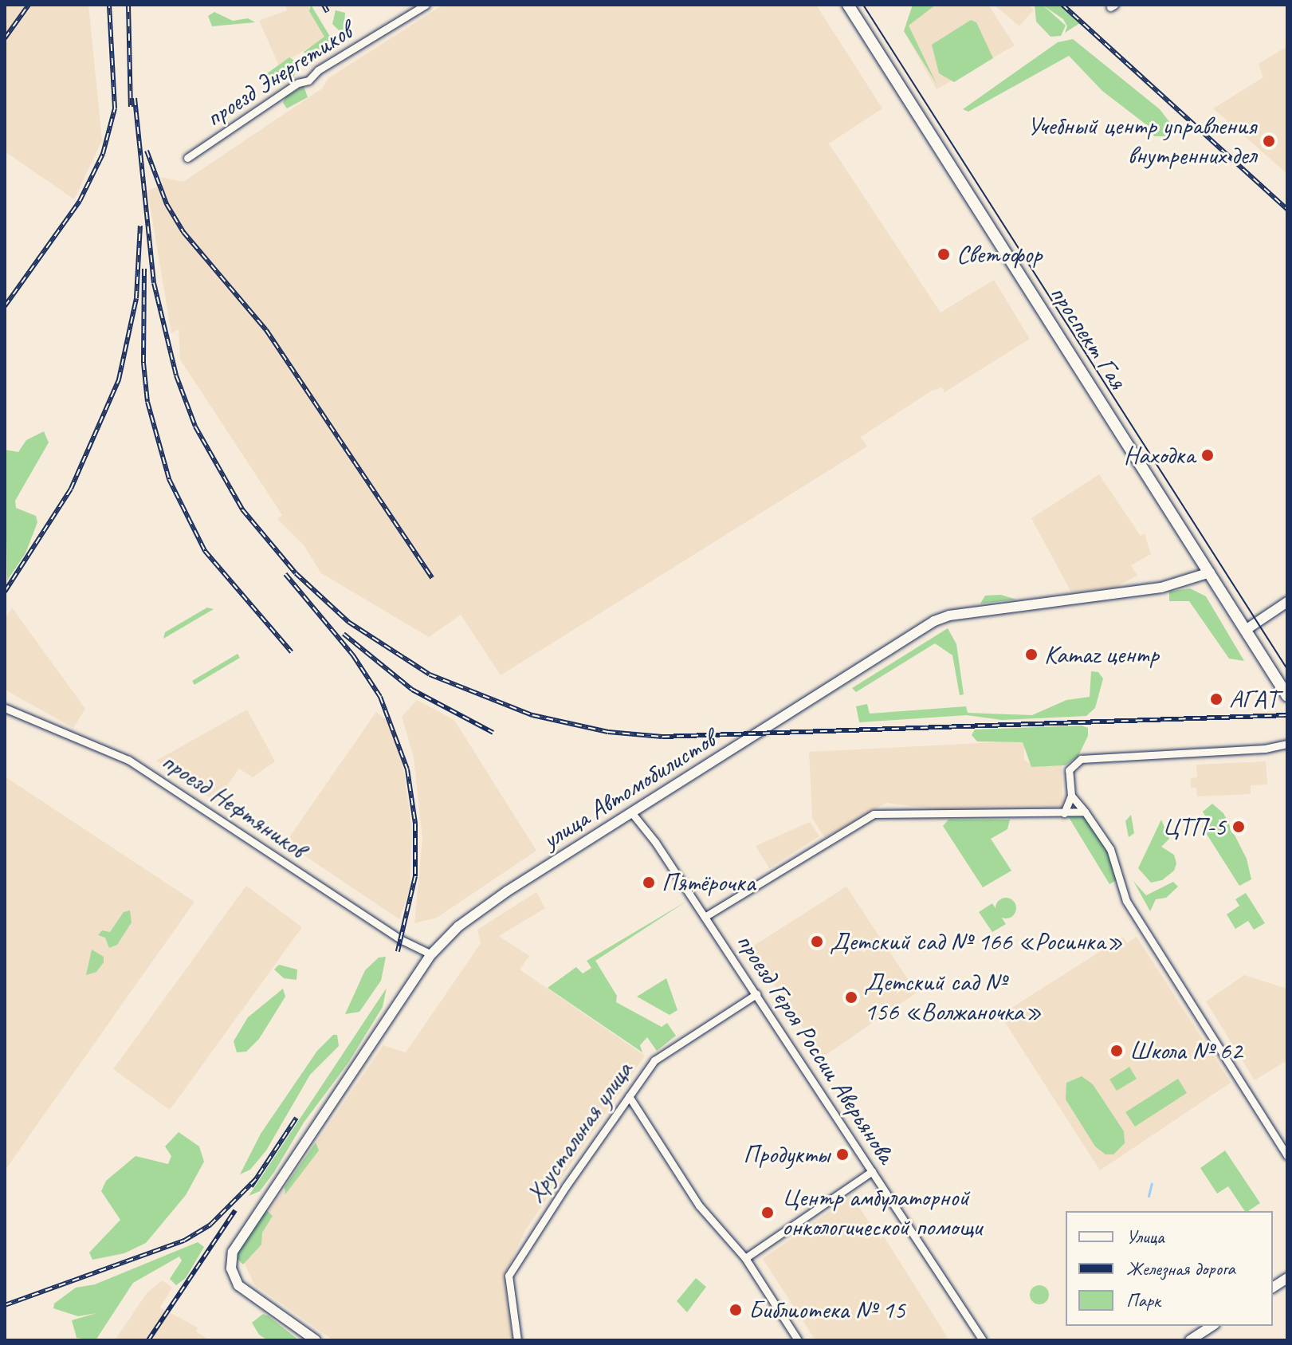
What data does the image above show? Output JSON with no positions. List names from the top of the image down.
{
  "streets": {
    "main road": ["проспект Гая"],
    "street": [
      "проезд Энергетиков",
      "улица Автомобилистов",
      "проезд Нефтяников",
      "проезд Героя России Аверьянова",
      "Хрустальная улица"
    ]
  },
  "crossings": [
    ["проспект Гая", "улица Автомобилистов"],
    ["улица Автомобилистов", "проезд Нефтяников"],
    ["улица Автомобилистов", "проезд Героя России Аверьянова"],
    ["проезд Героя России Аверьянова", "Хрустальная улица"]
  ],
  "places": [
    "Учебный центр управления внутренних дел",
    "Светофор",
    "Находка",
    "Kamaz центр",
    "АГАТ",
    "ЦТП-5",
    "Пятёрочка",
    "Детский сад № 166 «Росинка»",
    "Детский сад № 156 «Волжаночка»",
    "Школа № 62",
    "Продукты",
    "Центр амбулаторной онкологической помощи",
    "Библиотека № 15"
  ],
  "legend": ["Улица", "Железная дорога", "Парк"]
}
